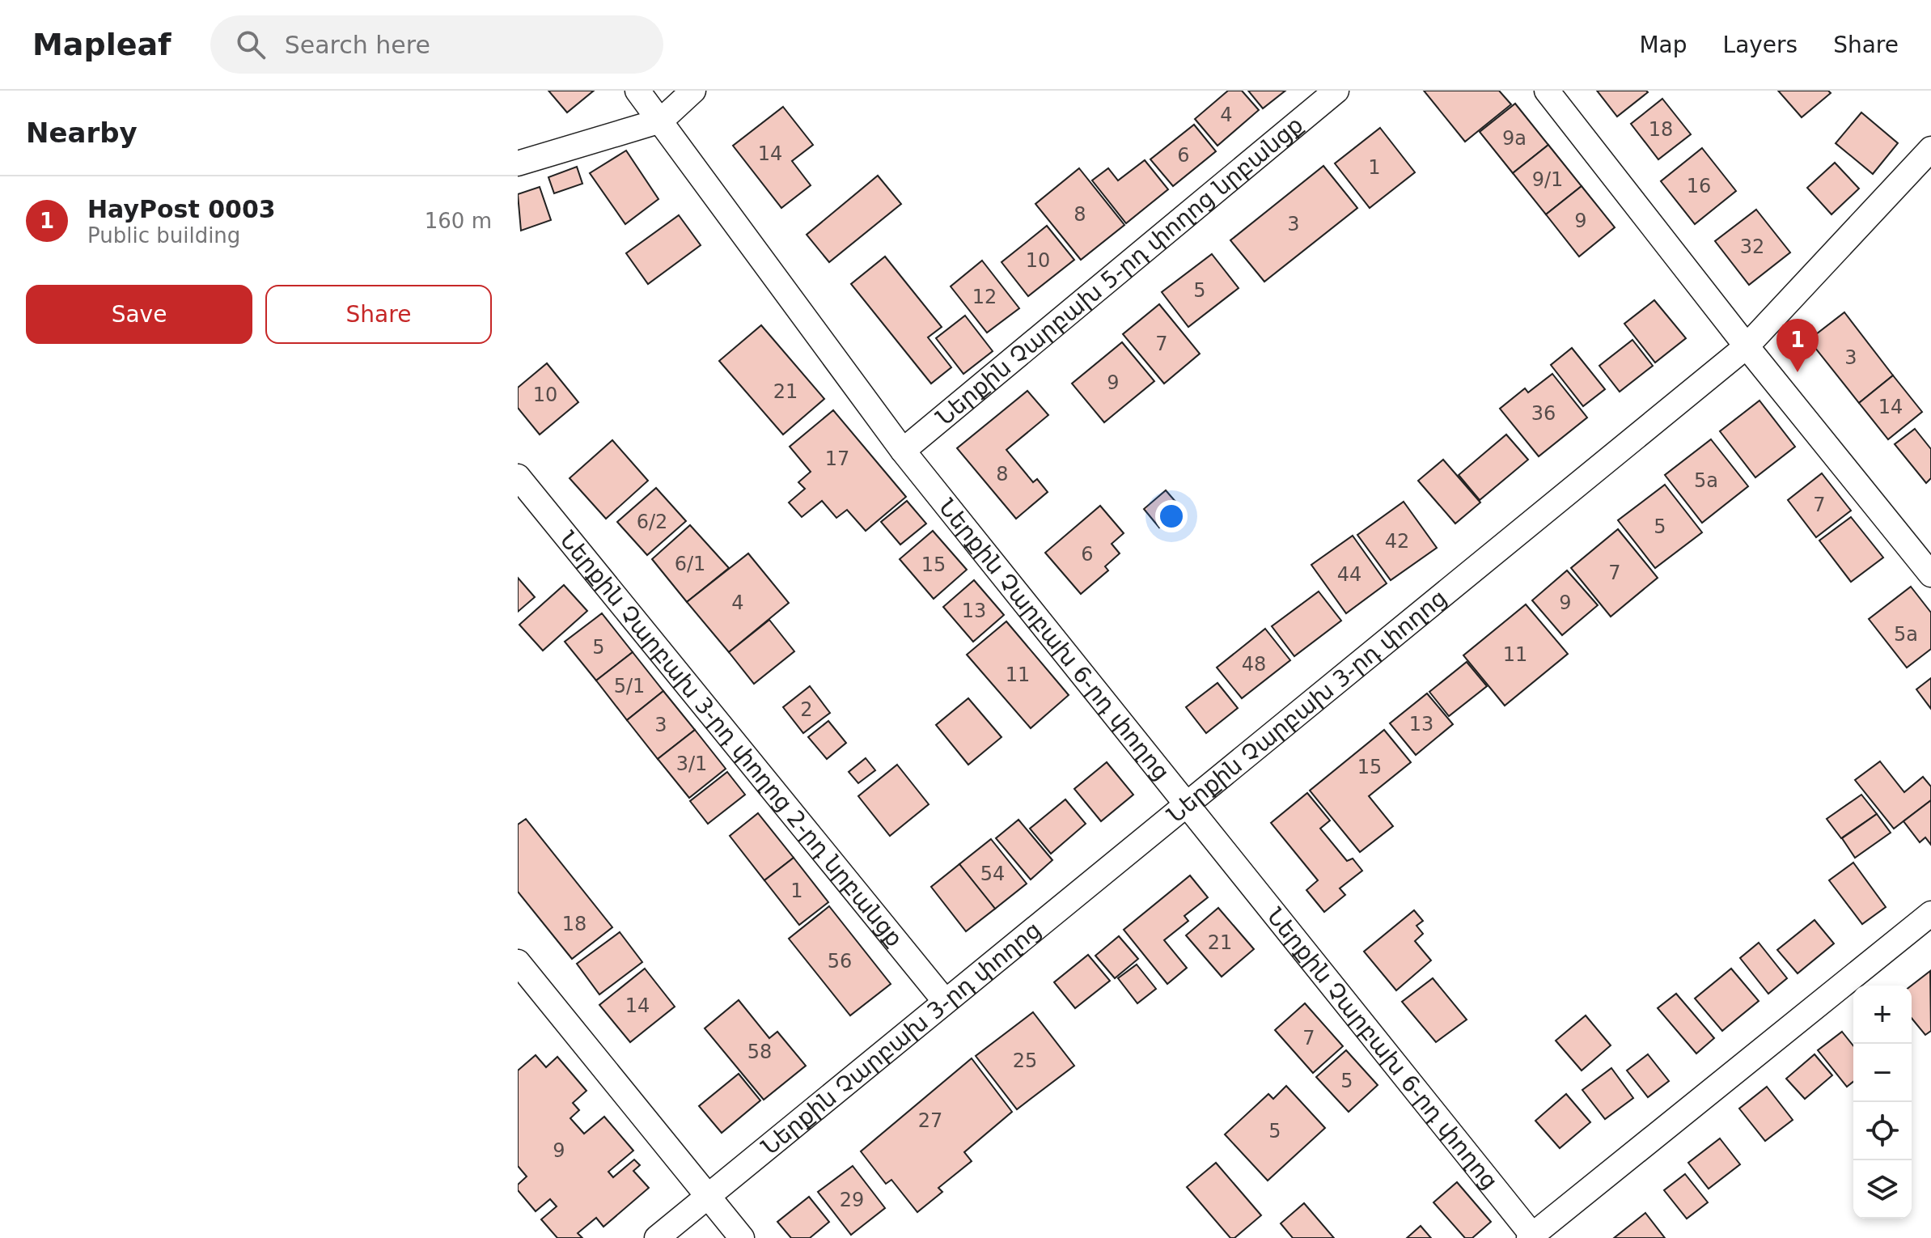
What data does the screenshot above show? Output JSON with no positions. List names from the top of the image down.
{
  "streets": {
    "street": [
      "Ներքին Չարբախ 5-րդ փողոց նրբանցք",
      "Ներքին Չարբախ 6-րդ փողոց",
      "Ներքին Չարբախ 3-րդ փողոց",
      "Ներքին Չարբախ 3-րդ փողոց 2-րդ նրբանցք"
    ]
  },
  "crossings": [
    ["Ներքին Չարբախ 5-րդ փողոց նրբանցք", "Ներքին Չարբախ 6-րդ փողոց"],
    ["Ներքին Չարբախ 6-րդ փողոց", "Ներքին Չարբախ 3-րդ փողոց"],
    ["Ներքին Չարբախ 3-րդ փողոց", "Ներքին Չարբախ 3-րդ փողոց 2-րդ նրբանցք"]
  ],
  "house_numbers": [
    "4",
    "18",
    "9a",
    "14",
    "6",
    "1",
    "9/1",
    "16",
    "8",
    "9",
    "3",
    "32",
    "10",
    "5",
    "12",
    "7",
    "3",
    "9",
    "21",
    "10",
    "14",
    "36",
    "17",
    "8",
    "5a",
    "7",
    "6/2",
    "5",
    "42",
    "6",
    "6/1",
    "15",
    "7",
    "44",
    "4",
    "9",
    "13",
    "5a",
    "5",
    "11",
    "48",
    "11",
    "5/1",
    "2",
    "13",
    "3",
    "3/1",
    "15",
    "54",
    "1",
    "18",
    "21",
    "56",
    "14",
    "7",
    "58",
    "25",
    "5",
    "27",
    "5",
    "9",
    "29"
  ],
  "page": {
    "header": "Mapleaf",
    "search": "Search here",
    "nav": ["Map", "Layers", "Share"],
    "heading": "Nearby",
    "list": [
      {
        "mark": "1",
        "name": "HayPost 0003",
        "note": "Public building",
        "value": "160 m"
      }
    ],
    "buttons": ["Save", "Share"],
    "pins": "1",
    "map_buttons": ["+", "−"]
  }
}
